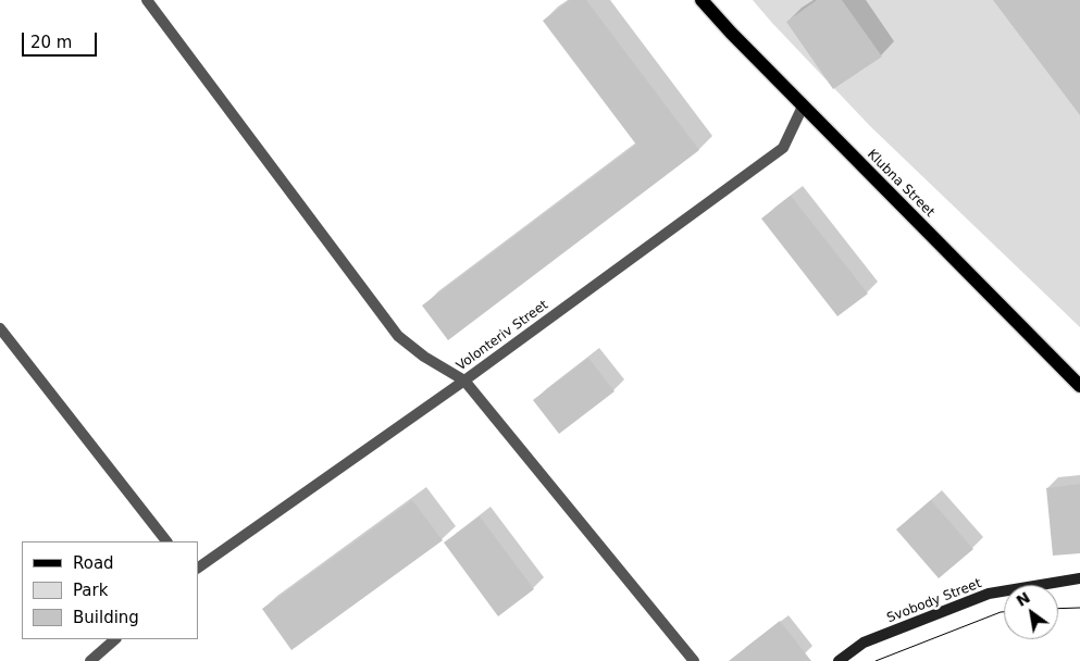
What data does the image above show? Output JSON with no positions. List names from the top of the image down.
{
  "streets": {
    "main road": ["Klubna Street"],
    "street": ["Volonteriv Street", "Svobody Street"]
  },
  "crossings": [
    ["Klubna Street", "Volonteriv Street"]
  ],
  "legend": ["Road", "Park", "Building"],
  "scale_bar": "20 m",
  "north": "top left"
}
